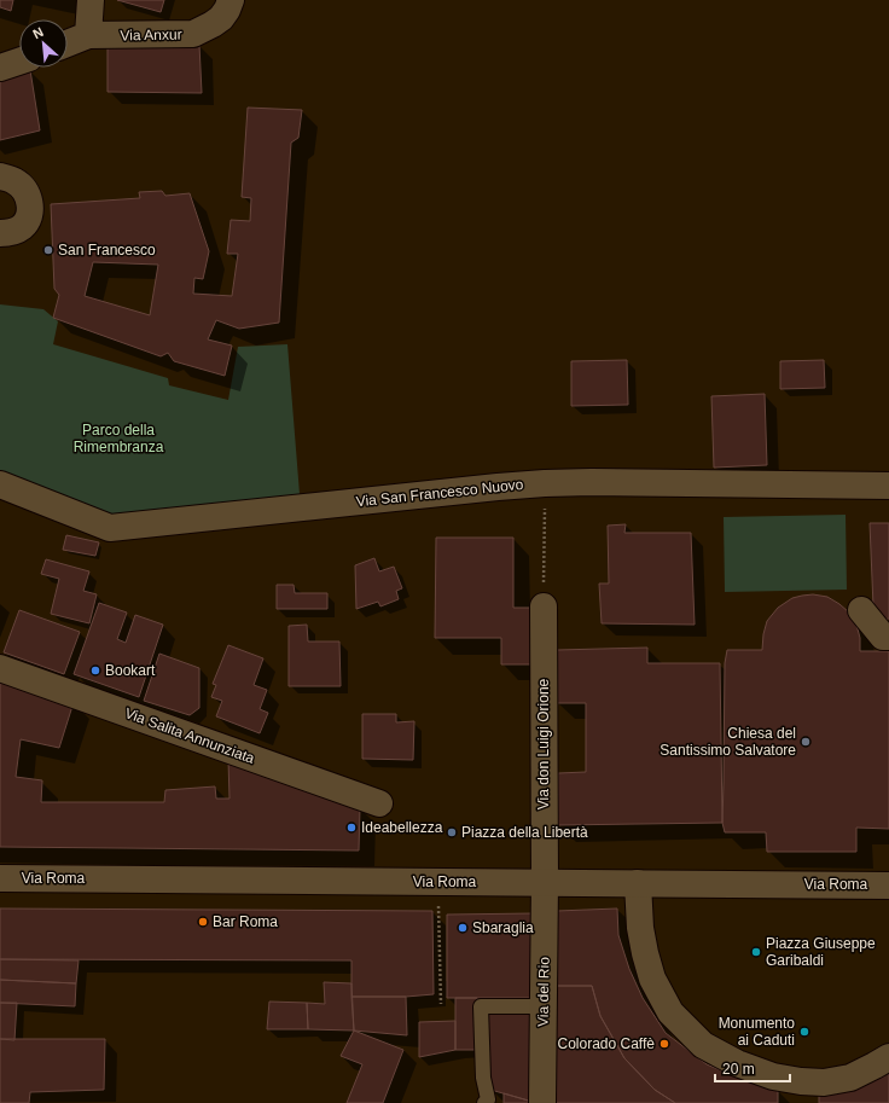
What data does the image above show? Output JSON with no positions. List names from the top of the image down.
{
  "streets": {
    "street": [
      "Via Anxur",
      "Via San Francesco Nuovo",
      "Via Salita Annunziata",
      "Via don Luigi Orione",
      "Via Roma",
      "Via del Rio"
    ]
  },
  "crossings": [
    ["Via don Luigi Orione", "Via Roma"],
    ["Via don Luigi Orione", "Via del Rio"],
    ["Via Roma", "Via del Rio"]
  ],
  "parks": ["Parco della Rimembranza"],
  "places": [
    "San Francesco",
    "Bookart",
    "Chiesa del Santissimo Salvatore",
    "Ideabellezza",
    "Piazza della Libertà",
    "Bar Roma",
    "Sbaraglia",
    "Piazza Giuseppe Garibaldi",
    "Monumento ai Caduti",
    "Colorado Caffè"
  ],
  "scale_bar": "20 m",
  "north": "top left"
}
